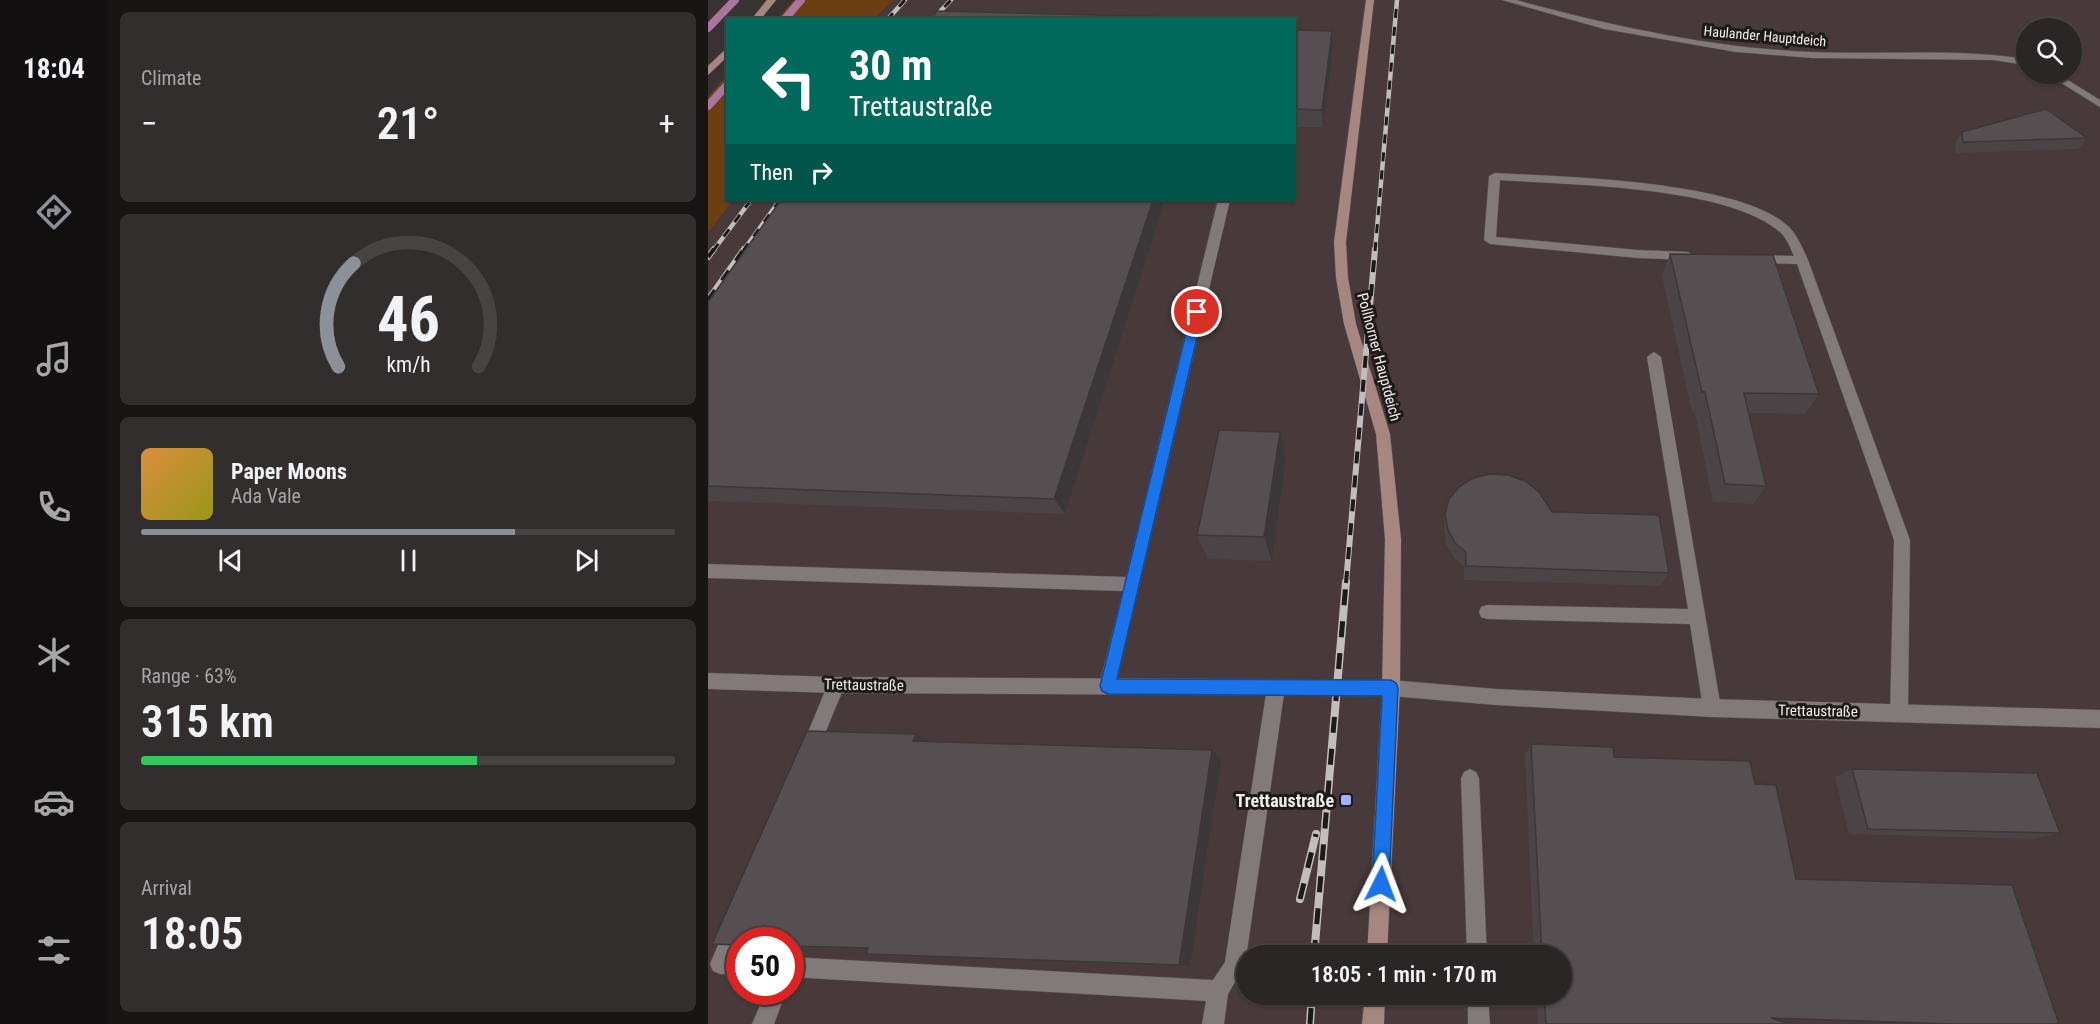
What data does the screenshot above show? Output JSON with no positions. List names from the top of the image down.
{
  "streets": {
    "main road": ["Pollhorner Hauptdeich"],
    "street": ["Haulander Hauptdeich", "Trettaustraße"]
  },
  "crossings": [
    ["Pollhorner Hauptdeich", "Trettaustraße"]
  ],
  "places": {
    "transit": ["Trettaustraße"]
  },
  "page": {
    "tabs": "18:04",
    "tile": [
      "Climate",
      ["Range · 63%", "315 km"],
      ["Arrival", "18:05"]
    ],
    "turn": ["30 m", "Trettaustraße"],
    "heat": ["−", "21°", "+"],
    "then": "Then",
    "song": ["Paper Moons", "Ada Vale"],
    "limit": "50",
    "trip": "18:05 · 1 min · 170 m",
    "gauge": ["46", "km/h"]
  }
}
